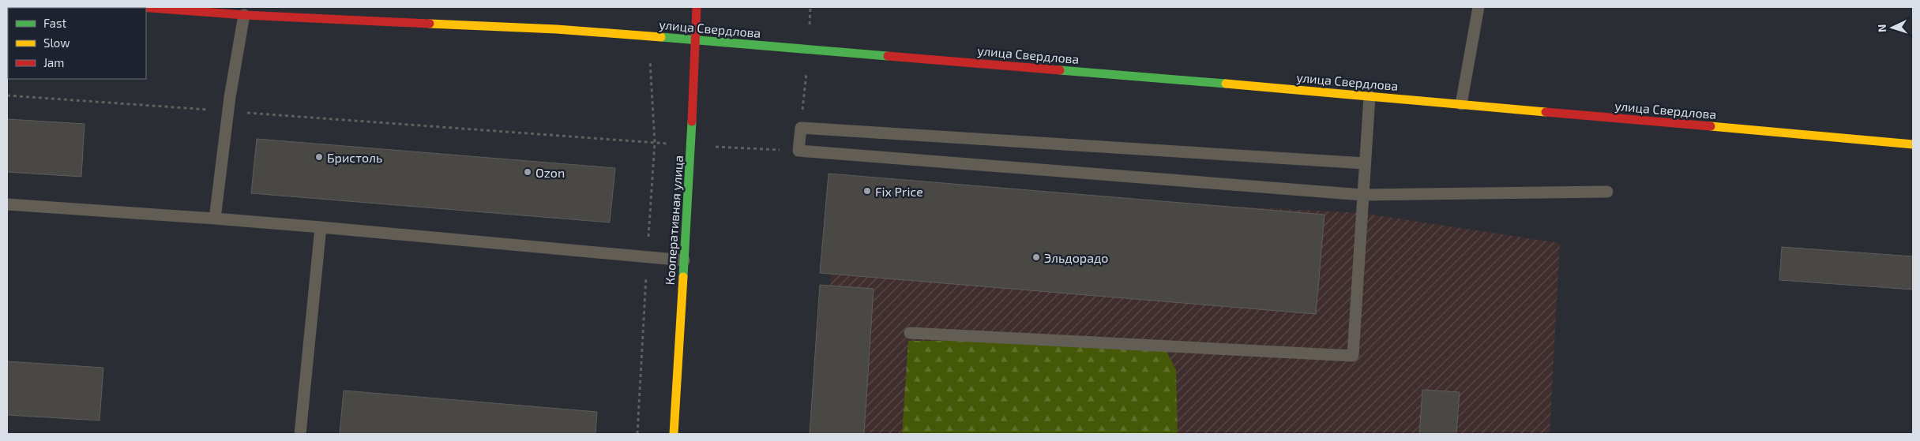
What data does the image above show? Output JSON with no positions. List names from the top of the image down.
{
  "streets": {
    "main road": ["улица Свердлова", "Кооперативная улица"]
  },
  "crossings": [
    ["улица Свердлова", "Кооперативная улица"]
  ],
  "places": [
    "Бристоль",
    "Ozon",
    "Fix Price",
    "Эльдорадо"
  ],
  "legend": ["Fast", "Slow", "Jam"],
  "north": "left"
}
